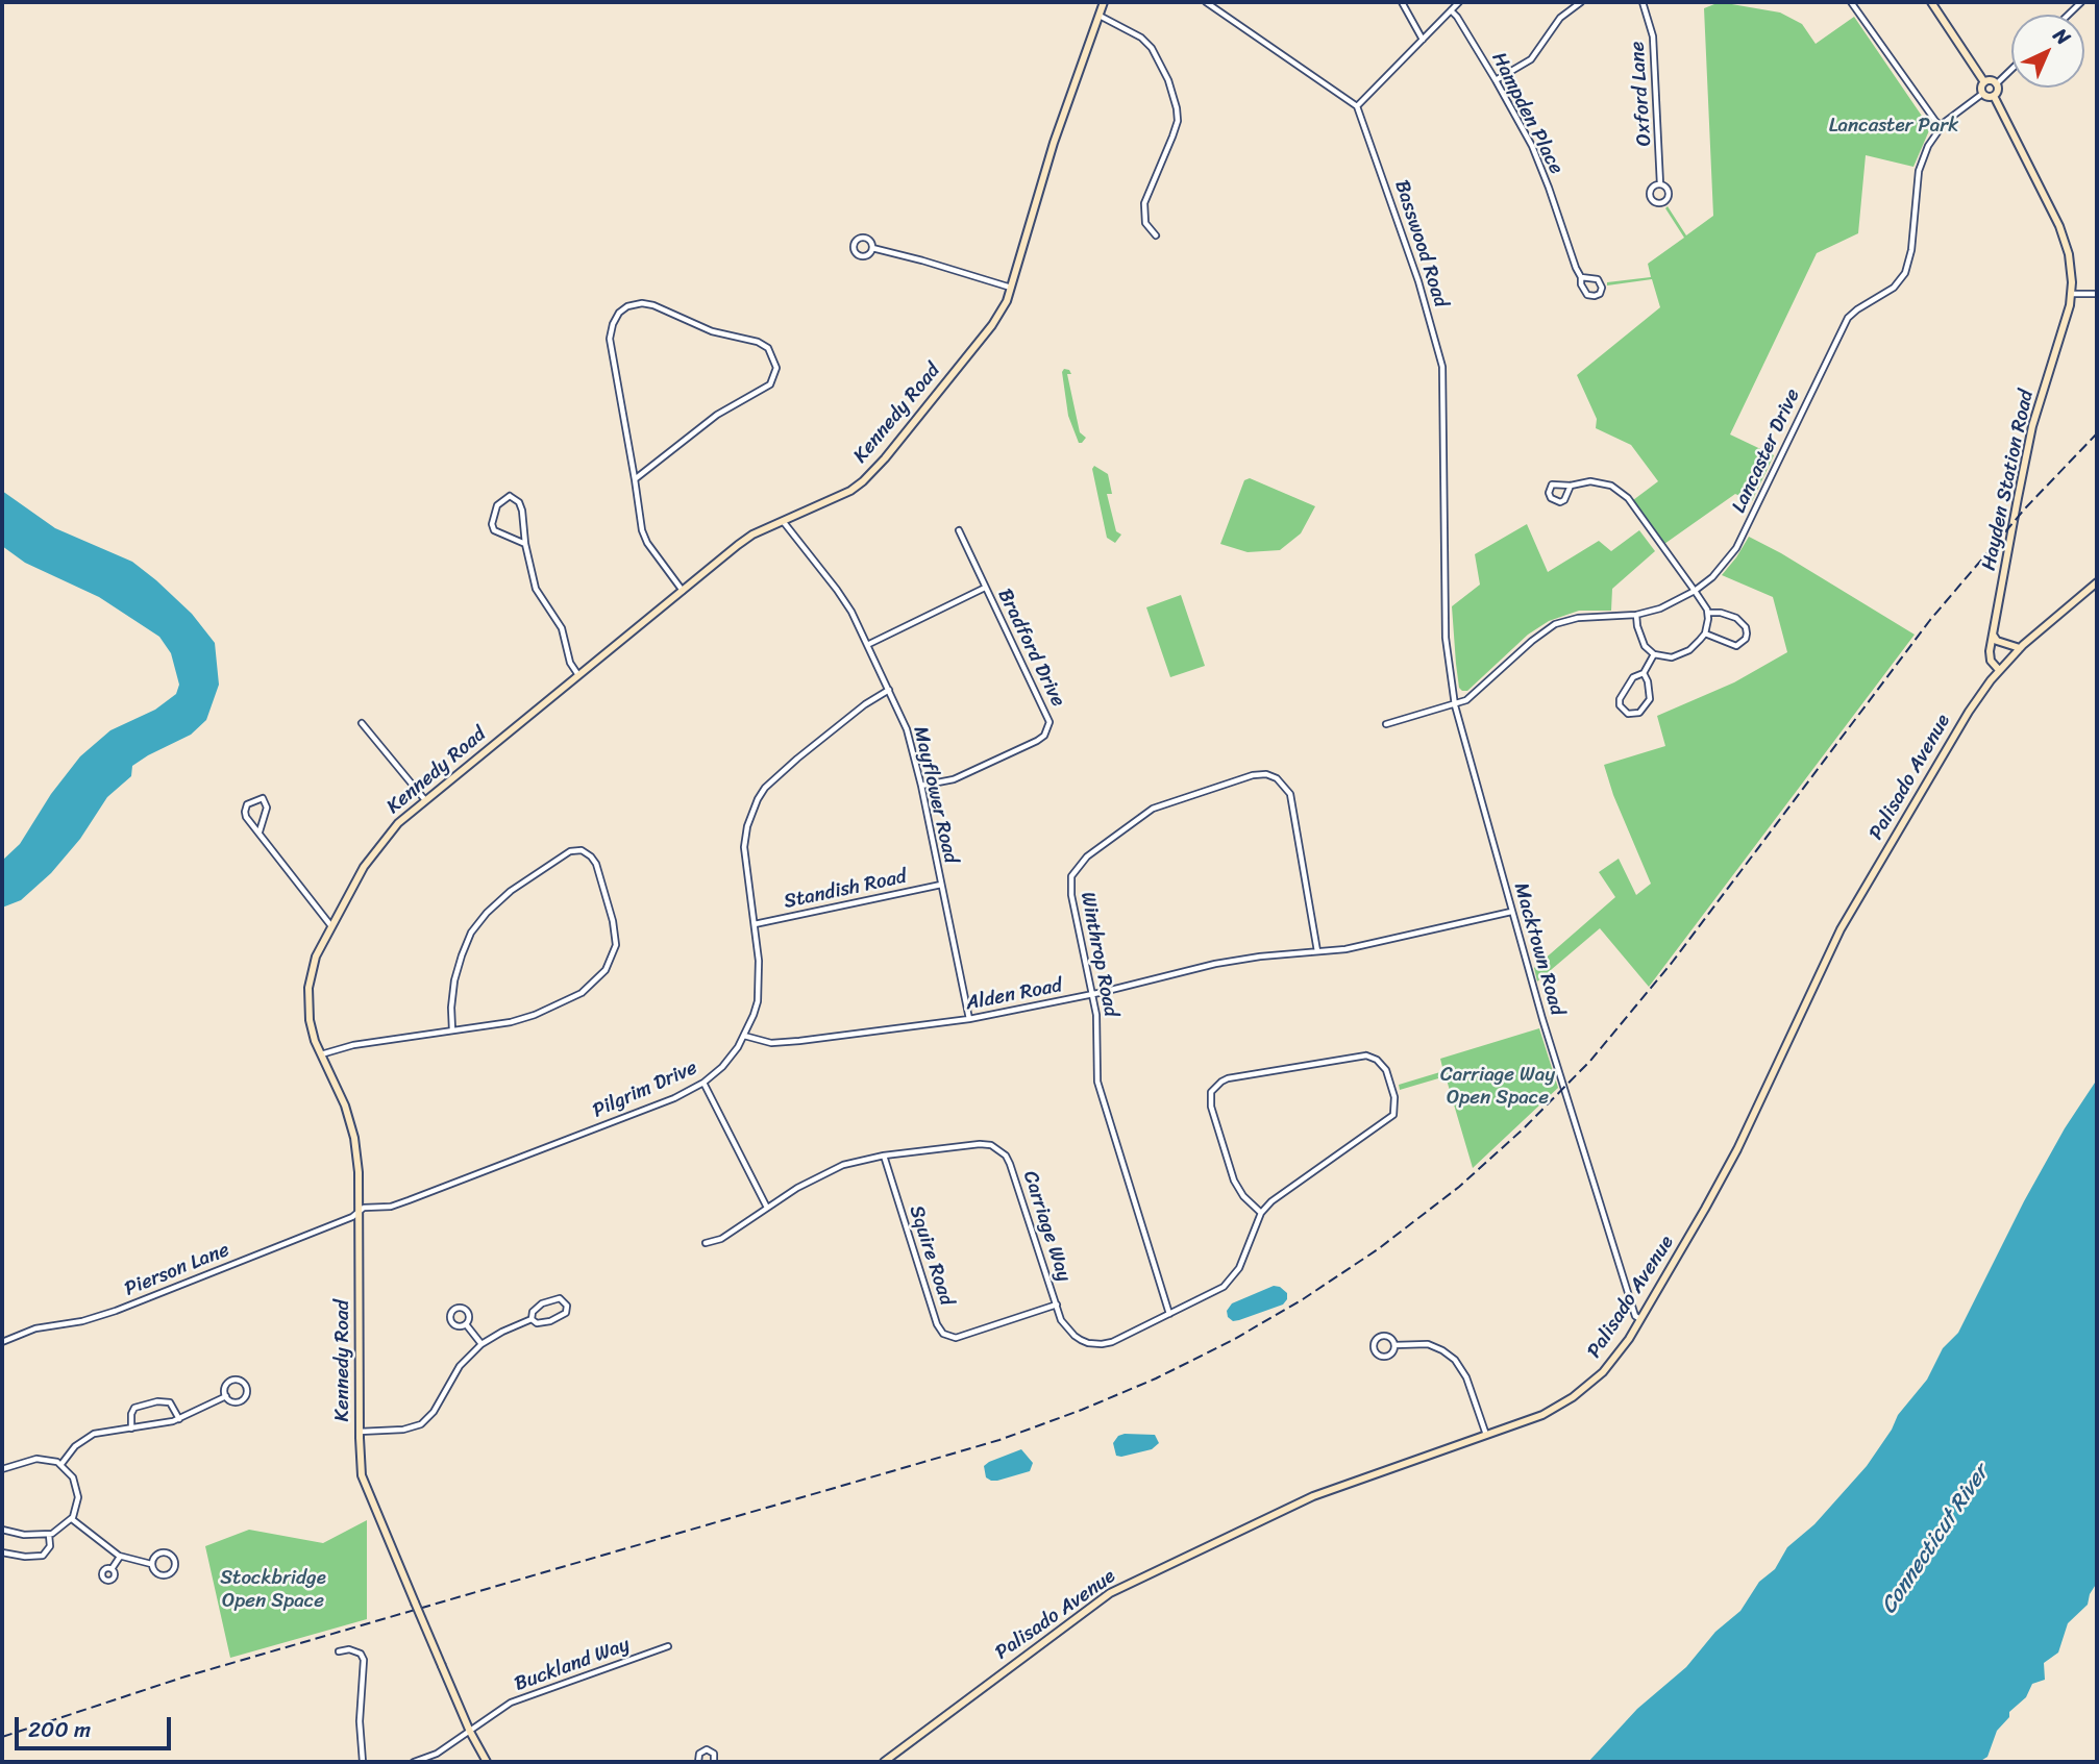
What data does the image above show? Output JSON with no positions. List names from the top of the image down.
{
  "streets": {
    "street": [
      "Oxford Lane",
      "Hampden Place",
      "Basswood Road",
      "Kennedy Road",
      "Lancaster Drive",
      "Hayden Station Road",
      "Bradford Drive",
      "Palisado Avenue",
      "Mayflower Road",
      "Standish Road",
      "Macktown Road",
      "Winthrop Road",
      "Alden Road",
      "Pilgrim Drive",
      "Carriage Way",
      "Squire Road",
      "Pierson Lane",
      "Buckland Way"
    ]
  },
  "crossings": [
    ["Basswood Road", "Macktown Road"],
    ["Kennedy Road", "Mayflower Road"],
    ["Kennedy Road", "Pilgrim Drive"],
    ["Kennedy Road", "Pierson Lane"],
    ["Kennedy Road", "Buckland Way"],
    ["Lancaster Drive", "Hayden Station Road"],
    ["Lancaster Drive", "Macktown Road"],
    ["Hayden Station Road", "Palisado Avenue"],
    ["Bradford Drive", "Mayflower Road"],
    ["Palisado Avenue", "Macktown Road"],
    ["Mayflower Road", "Standish Road"],
    ["Mayflower Road", "Alden Road"],
    ["Mayflower Road", "Pilgrim Drive"],
    ["Standish Road", "Pilgrim Drive"],
    ["Macktown Road", "Alden Road"],
    ["Winthrop Road", "Alden Road"],
    ["Winthrop Road", "Carriage Way"],
    ["Alden Road", "Pilgrim Drive"],
    ["Pilgrim Drive", "Pierson Lane"],
    ["Carriage Way", "Squire Road"]
  ],
  "water": ["Connecticut River"],
  "parks": ["Lancaster Park", "Carriage Way Open Space", "Stockbridge Open Space"],
  "scale_bar": "200 m",
  "north": "top right"
}
